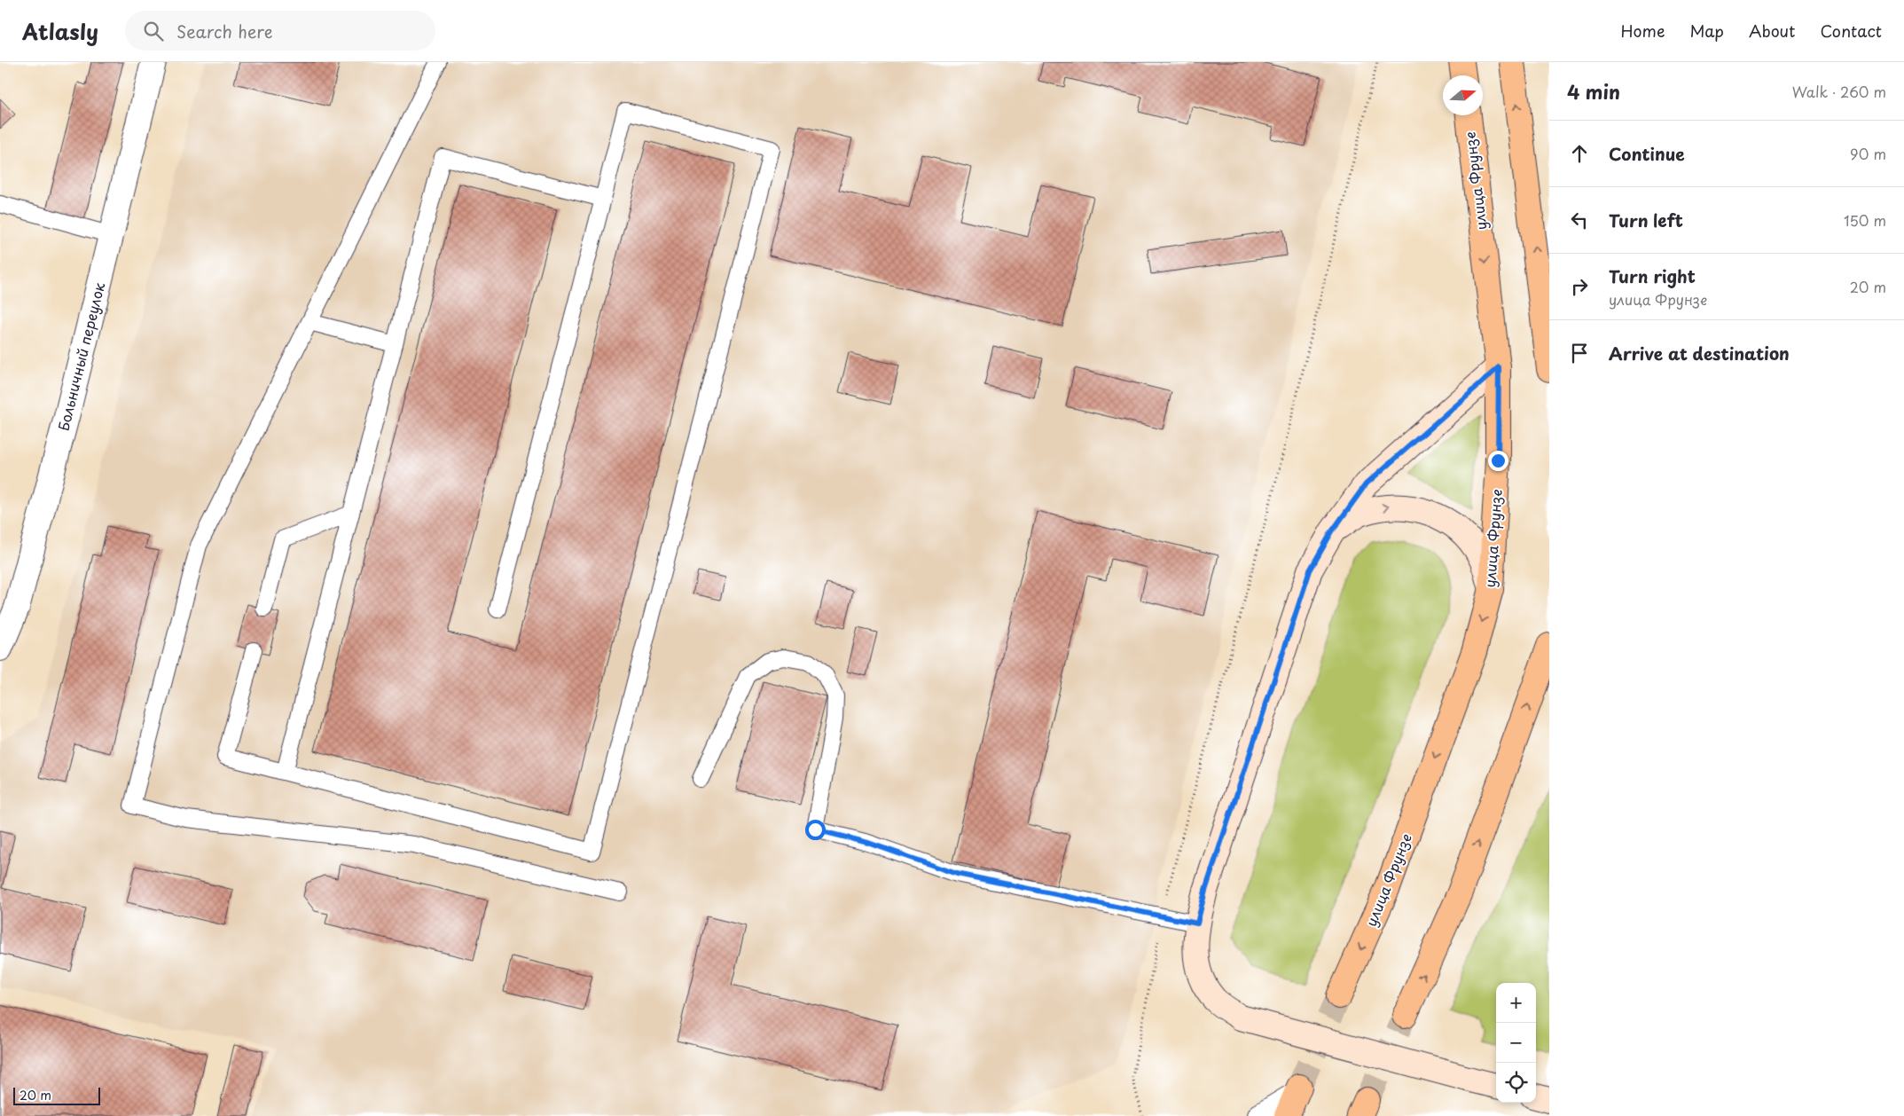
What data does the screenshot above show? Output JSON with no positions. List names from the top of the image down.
{
  "streets": {
    "main road": ["улица Фрунзе"],
    "street": ["Больничный переулок"]
  },
  "scale_bar": "20 m",
  "north": "right",
  "page": {
    "header": "Atlasly",
    "search": "Search here",
    "nav": [
      "Home",
      "Map",
      "About",
      "Contact"
    ],
    "heading": ["4 min", "Walk · 260 m"],
    "list": [
      ["Continue", "90 m"],
      ["Turn left", "150 m"],
      ["Turn right", "улица Фрунзе", "20 m"],
      "Arrive at destination"
    ],
    "map_buttons": ["+", "−"],
    "scale": "20 m"
  }
}
